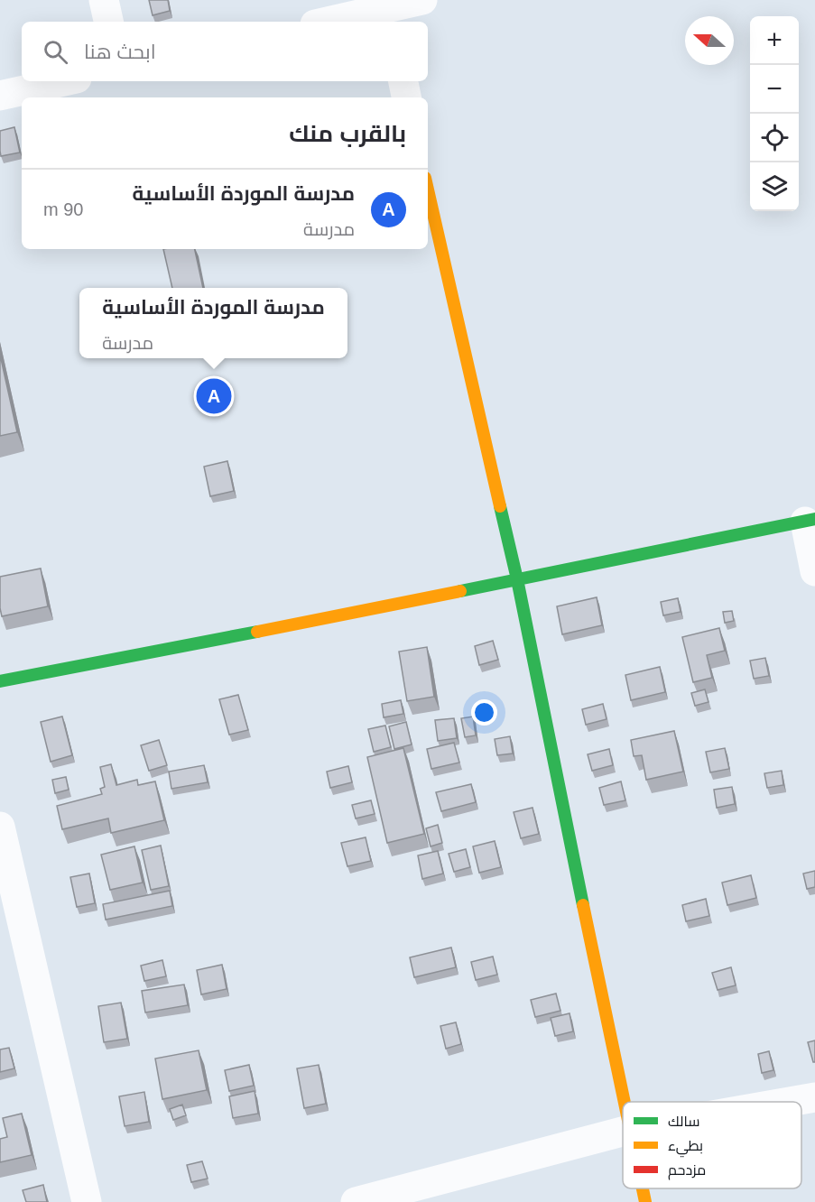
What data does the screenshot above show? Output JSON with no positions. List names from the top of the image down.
{
  "legend": ["سالك", "بطيء", "مزدحم"],
  "north": "left",
  "page": {
    "map_buttons": ["+", "−"],
    "search": "ابحث هنا",
    "heading": "بالقرب منك",
    "list": [
      {
        "mark": "A",
        "name": "مدرسة الموردة الأساسية",
        "note": "مدرسة",
        "value": "90 m"
      }
    ],
    "popup": ["مدرسة الموردة الأساسية", "مدرسة"],
    "pins": "A"
  }
}
